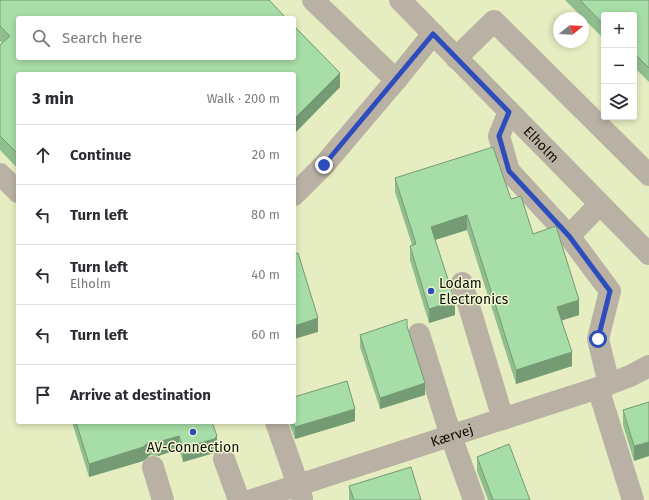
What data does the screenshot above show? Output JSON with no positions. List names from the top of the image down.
{
  "streets": {
    "street": ["Elholm", "Kærvej"]
  },
  "places": ["Lodam Electronics", "AV-Connection"],
  "north": "right",
  "page": {
    "map_buttons": ["+", "−"],
    "search": "Search here",
    "heading": ["3 min", "Walk · 200 m"],
    "list": [
      ["Continue", "20 m"],
      ["Turn left", "80 m"],
      ["Turn left", "Elholm", "40 m"],
      ["Turn left", "60 m"],
      "Arrive at destination"
    ]
  }
}
